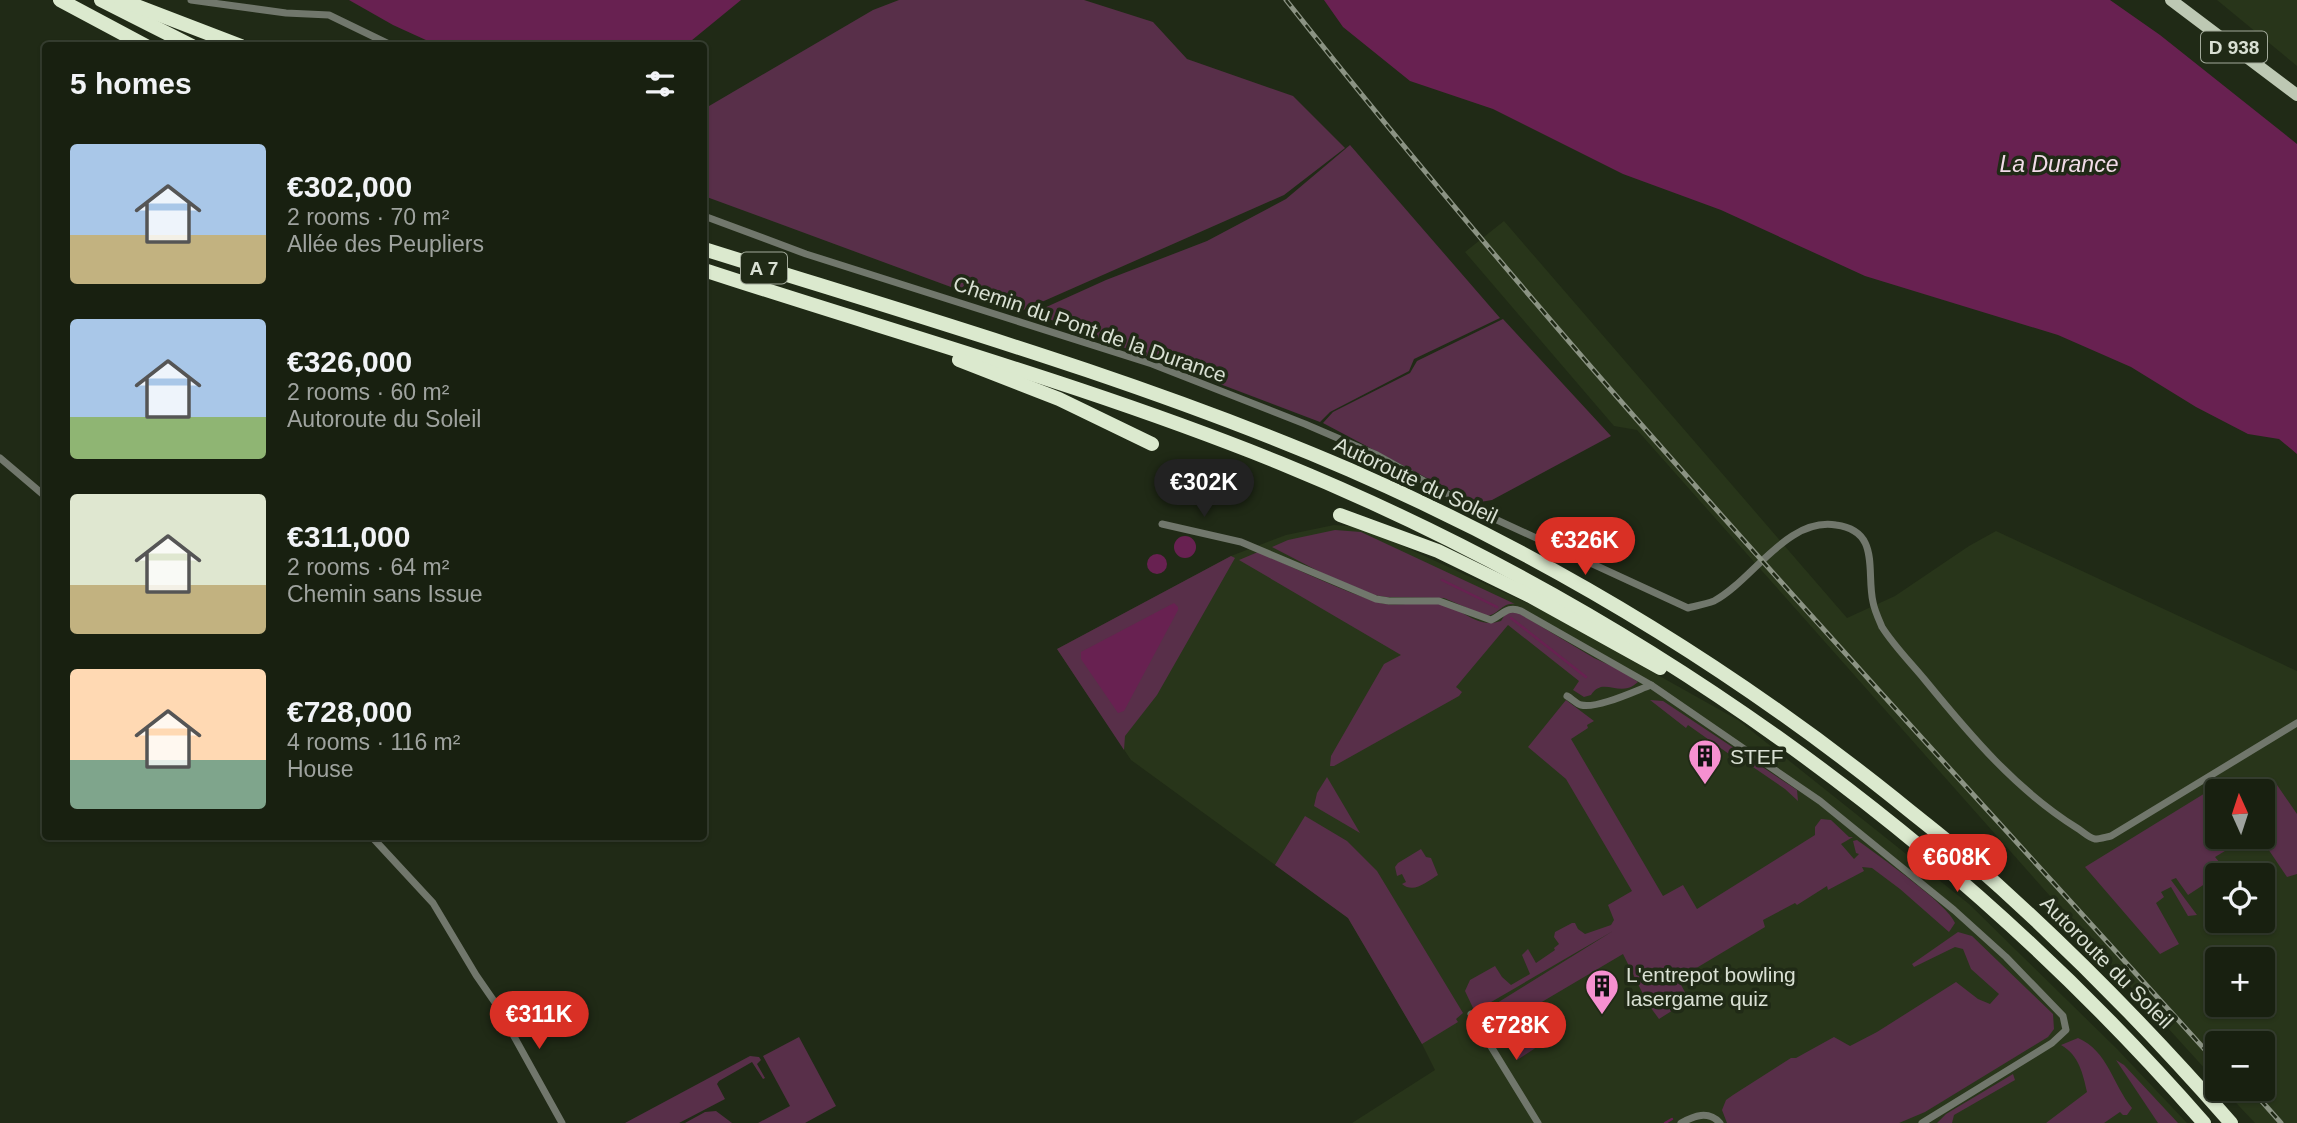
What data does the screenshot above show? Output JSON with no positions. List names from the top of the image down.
{
  "streets": {
    "highway": ["A 7", "Autoroute du Soleil"],
    "main road": ["D 938"],
    "street": ["Chemin du Pont de la Durance"]
  },
  "water": ["La Durance"],
  "places": {
    "building": ["STEF", "L'entrepot bowling lasergame quiz"]
  },
  "north": "top",
  "page": {
    "heading": "5 homes",
    "list": [
      {
        "name": "€302,000",
        "note": "2 rooms · 70 m² · Allée des Peupliers"
      },
      {
        "name": "€326,000",
        "note": "2 rooms · 60 m² · Autoroute du Soleil"
      },
      {
        "name": "€311,000",
        "note": "2 rooms · 64 m² · Chemin sans Issue"
      },
      {
        "name": "€728,000",
        "note": "4 rooms · 116 m² · House"
      }
    ],
    "price": [
      "€302K",
      "€326K",
      "€608K",
      "€311K",
      "€728K"
    ],
    "map_buttons": ["+", "−"]
  }
}
